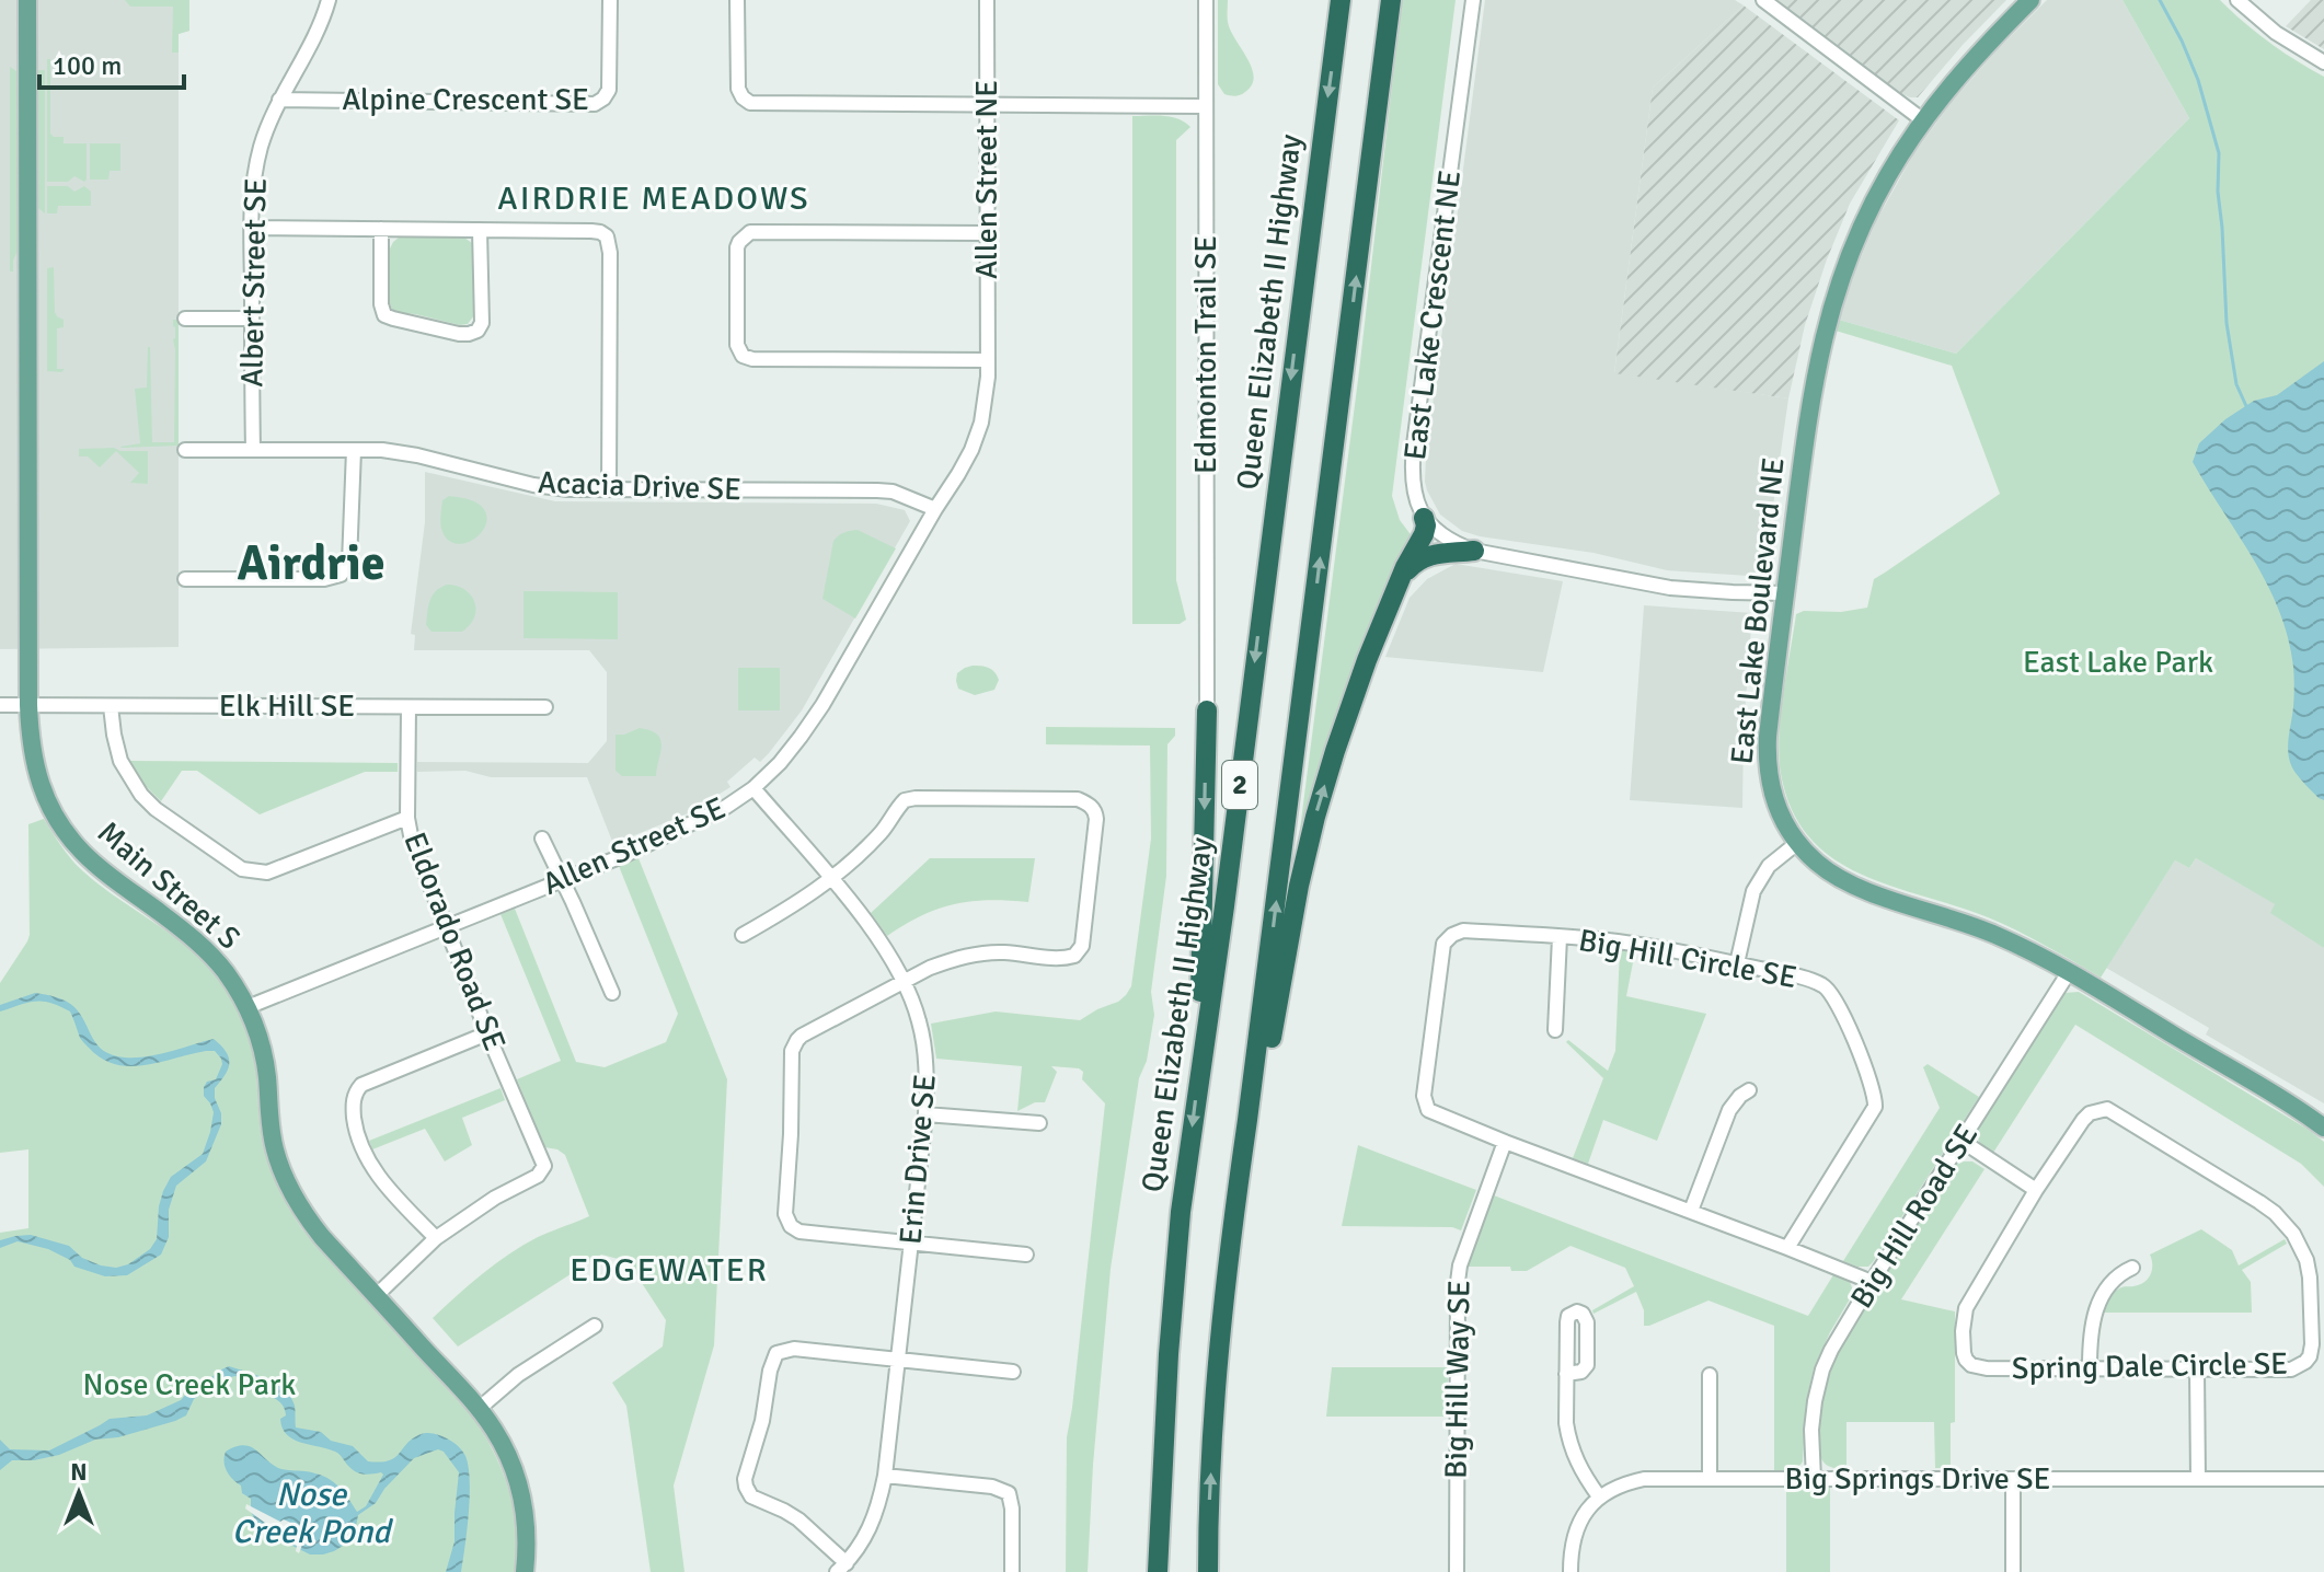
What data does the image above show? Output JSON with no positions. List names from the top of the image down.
{
  "streets": {
    "highway": ["Queen Elizabeth II Highway", "2"],
    "main road": ["East Lake Boulevard NE", "Main Street S"],
    "street": [
      "Alpine Crescent SE",
      "Allen Street NE",
      "Albert Street SE",
      "East Lake Crescent NE",
      "Edmonton Trail SE",
      "Acacia Drive SE",
      "Elk Hill SE",
      "Allen Street SE",
      "Eldorado Road SE",
      "Big Hill Circle SE",
      "Erin Drive SE",
      "Big Hill Road SE",
      "Spring Dale Circle SE",
      "Big Hill Way SE",
      "Big Springs Drive SE"
    ]
  },
  "crossings": [
    ["Alpine Crescent SE", "Albert Street SE"],
    ["Allen Street NE", "Allen Street SE"],
    ["Albert Street SE", "Acacia Drive SE"],
    ["Acacia Drive SE", "Allen Street SE"],
    ["East Lake Boulevard NE", "Big Hill Road SE"],
    ["Elk Hill SE", "Main Street S"],
    ["Elk Hill SE", "Eldorado Road SE"],
    ["Allen Street SE", "Main Street S"],
    ["Allen Street SE", "Eldorado Road SE"],
    ["Allen Street SE", "Erin Drive SE"],
    ["Main Street S", "Eldorado Road SE"],
    ["Big Hill Circle SE", "Big Hill Road SE"],
    ["Big Hill Circle SE", "Big Hill Way SE"],
    ["Big Hill Road SE", "Big Springs Drive SE"]
  ],
  "districts": ["AIRDRIE MEADOWS", "Airdrie", "EDGEWATER"],
  "water": ["Nose Creek Pond"],
  "parks": ["East Lake Park", "Nose Creek Park"],
  "scale_bar": "100 m",
  "north": "top"
}
